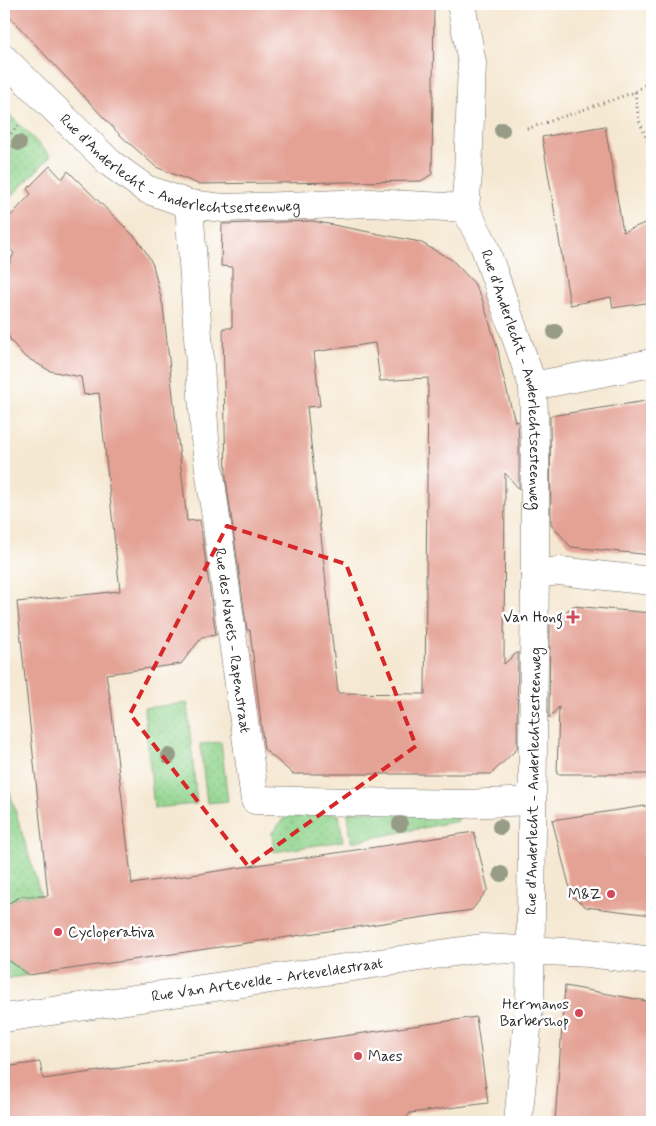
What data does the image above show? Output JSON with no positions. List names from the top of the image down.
{
  "streets": {
    "street": ["Rue d'Anderlecht - Anderlechtsesteenweg", "Rue des Navets - Rapenstraat", "Rue Van Artevelde - Arteveldestraat"]
  },
  "crossings": [
    ["Rue d'Anderlecht - Anderlechtsesteenweg", "Rue des Navets - Rapenstraat"],
    ["Rue d'Anderlecht - Anderlechtsesteenweg", "Rue Van Artevelde - Arteveldestraat"]
  ],
  "places": {
    "health": ["Van Hong"],
    "other": [
      "M&Z",
      "Cycloperativa",
      "Hermanos Barbershop",
      "Maes"
    ]
  }
}
